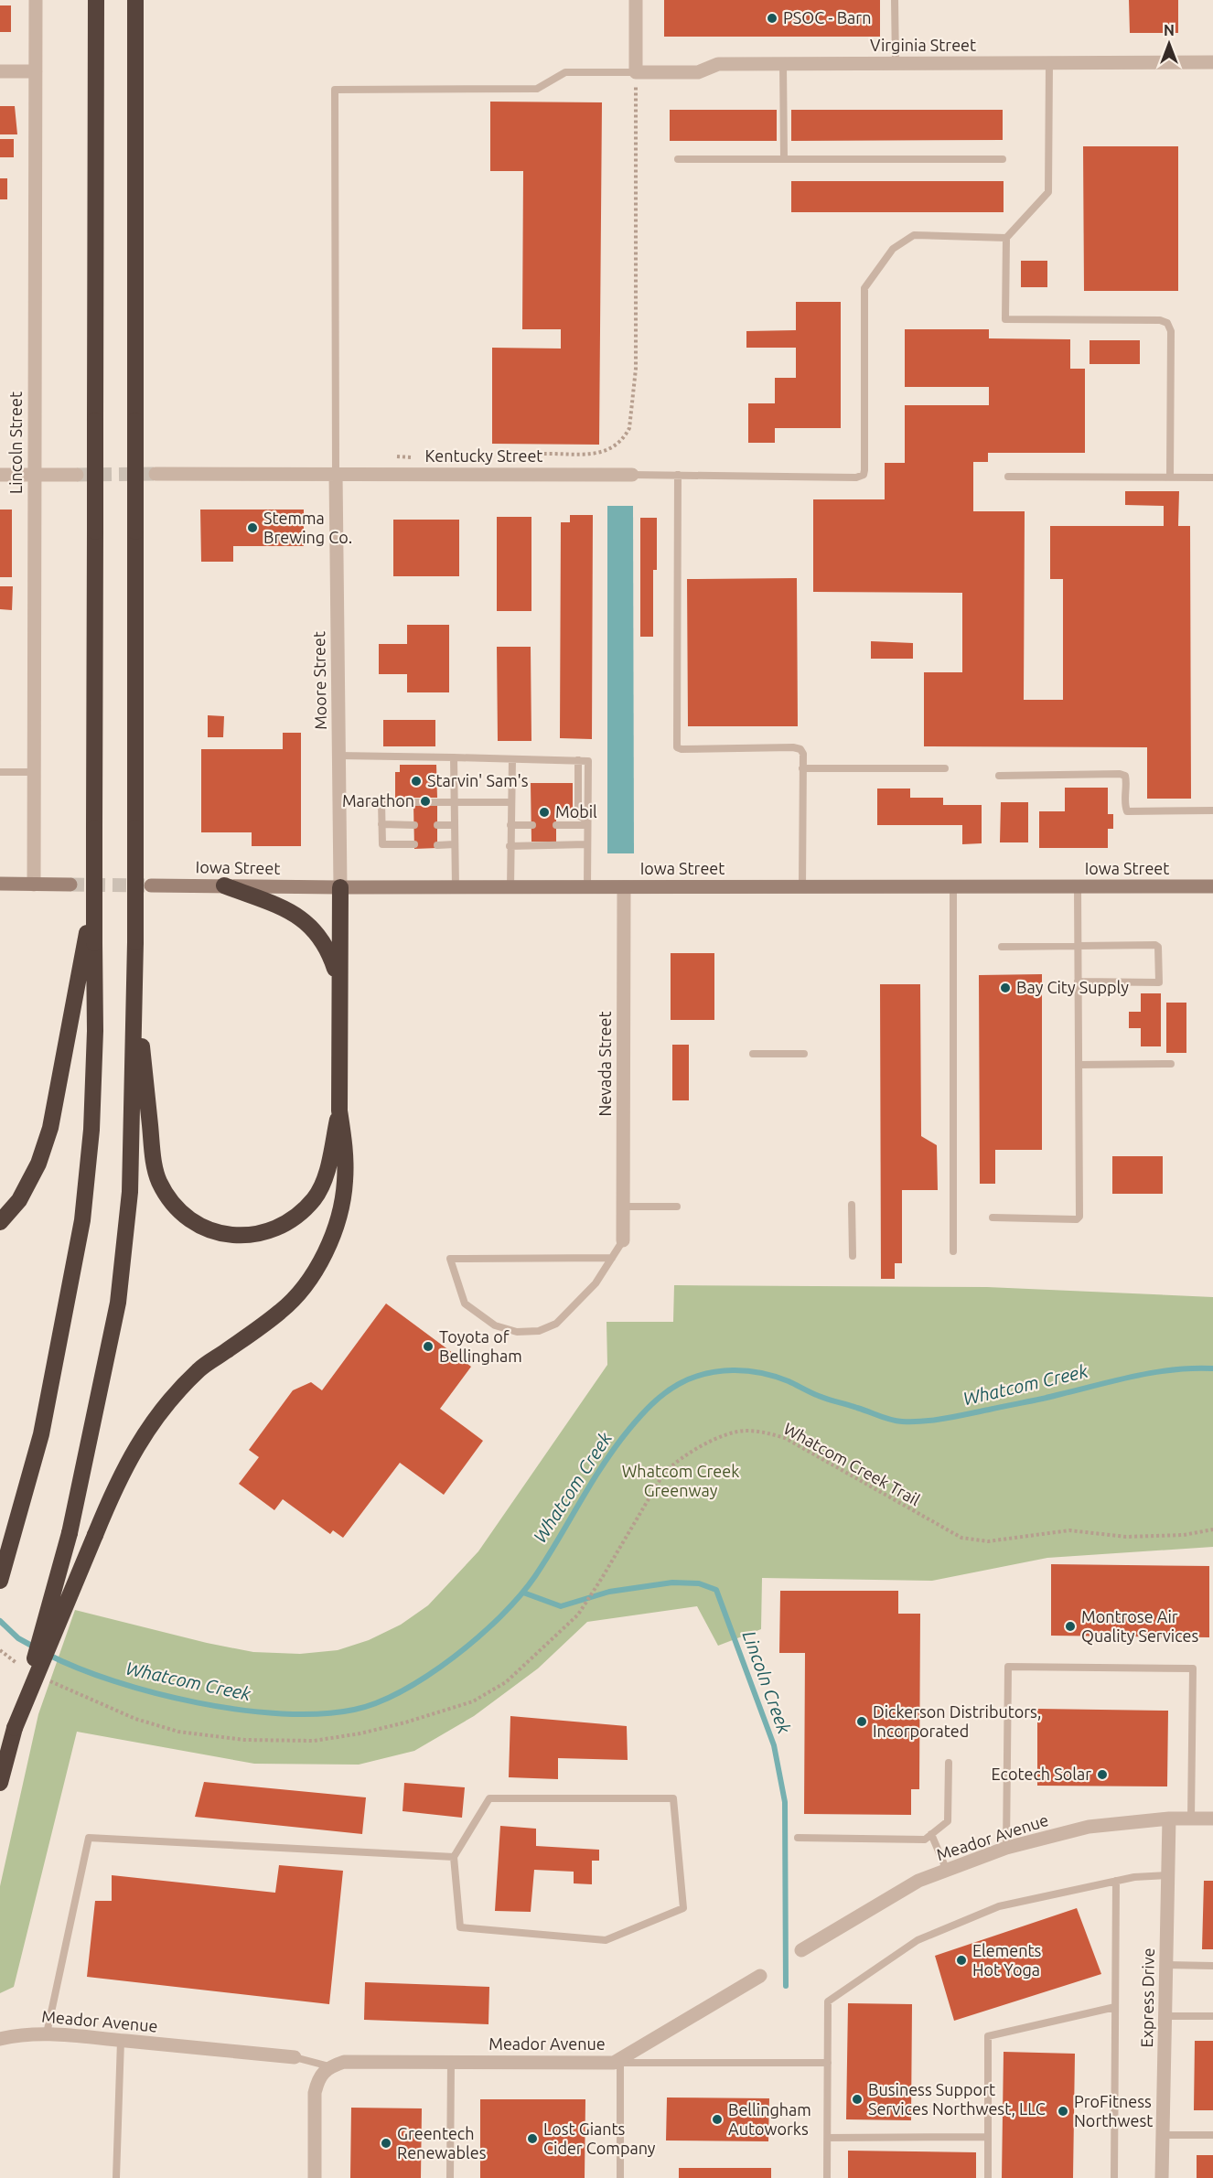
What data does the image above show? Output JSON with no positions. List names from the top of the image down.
{
  "streets": {
    "main road": ["Iowa Street"],
    "street": [
      "Virginia Street",
      "Lincoln Street",
      "Kentucky Street",
      "Moore Street",
      "Nevada Street",
      "Meador Avenue",
      "Express Drive"
    ],
    "path": ["Whatcom Creek Trail"]
  },
  "crossings": [
    ["Kentucky Street", "Moore Street"],
    ["Moore Street", "Iowa Street"],
    ["Iowa Street", "Nevada Street"],
    ["Meador Avenue", "Express Drive"]
  ],
  "water": ["Whatcom Creek", "Lincoln Creek"],
  "parks": ["Whatcom Creek Greenway"],
  "places": [
    "PSOC - Barn",
    "Stemma Brewing Co.",
    "Starvin' Sam's",
    "Marathon",
    "Mobil",
    "Bay City Supply",
    "Toyota of Bellingham",
    "Montrose Air Quality Services",
    "Dickerson Distributors, Incorporated",
    "Ecotech Solar",
    "Elements Hot Yoga",
    "Business Support Services Northwest, LLC",
    "ProFitness Northwest",
    "Bellingham Autoworks",
    "Lost Giants Cider Company",
    "Greentech Renewables"
  ],
  "north": "top"
}
